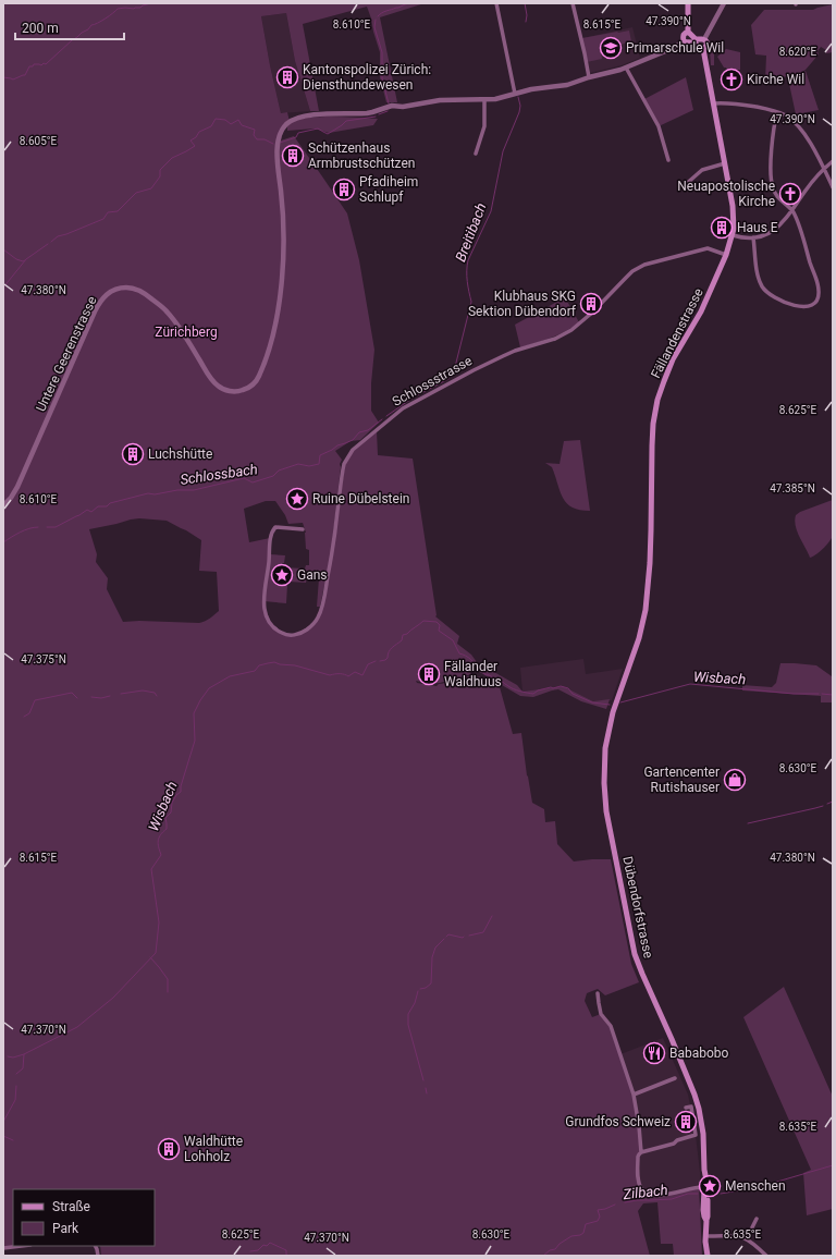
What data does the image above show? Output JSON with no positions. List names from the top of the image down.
{
  "streets": {
    "main road": ["Fällandenstrasse", "Dübendorfstrasse"],
    "street": ["Untere Geerenstrasse", "Schlossstrasse"]
  },
  "crossings": [
    ["Fällandenstrasse", "Schlossstrasse"],
    ["Fällandenstrasse", "Dübendorfstrasse"]
  ],
  "water": [
    "Breitibach",
    "Schlossbach",
    "Wisbach",
    "Zilbach"
  ],
  "parks": ["Zürichberg"],
  "places": {
    "school or university": ["Primarschule Wil"],
    "building": [
      "Kantonspolizei Zürich: Diensthundewesen",
      "Schützenhaus Armbrustschützen",
      "Pfadiheim Schlupf",
      "Haus E",
      "Klubhaus SKG Sektion Dübendorf",
      "Luchshütte",
      "Fällander Waldhuus",
      "Grundfos Schweiz",
      "Waldhütte Lohholz"
    ],
    "church": ["Kirche Wil", "Neuapostolische Kirche"],
    "place": ["Ruine Dübelstein", "Gans", "Menschen"],
    "shop": ["Gartencenter Rutishauser"],
    "restaurant": ["Bababobo"]
  },
  "legend": ["Straße", "Park"],
  "scale_bar": "200 m",
  "coordinates": [
    "47.390°N",
    "8.610°E",
    "8.615°E",
    "8.620°E",
    "8.605°E",
    "47.380°N",
    "8.625°E",
    "47.385°N",
    "47.375°N",
    "8.630°E",
    "47.370°N",
    "8.635°E"
  ]
}
